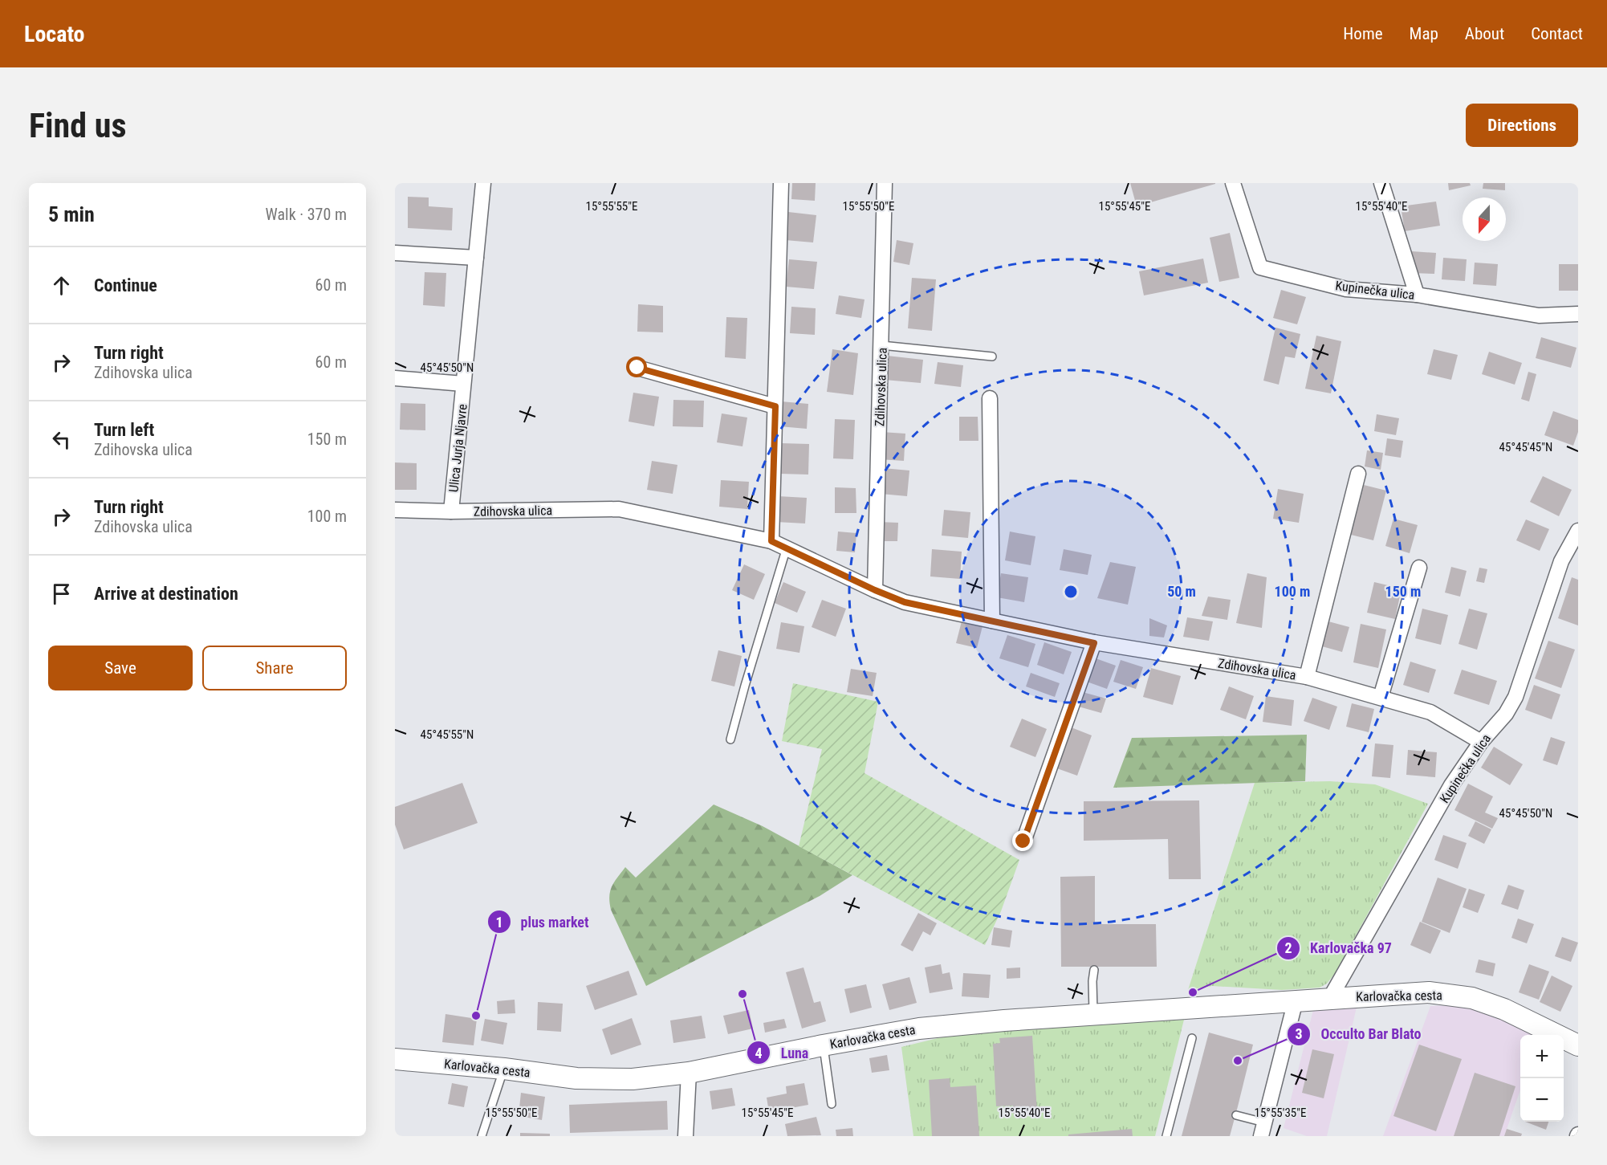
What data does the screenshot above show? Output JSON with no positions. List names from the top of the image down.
{
  "streets": {
    "street": [
      "Kupinečka ulica",
      "Zdihovska ulica",
      "Ulica Jurja Njavre",
      "Karlovačka cesta"
    ]
  },
  "crossings": [
    ["Kupinečka ulica", "Zdihovska ulica"],
    ["Kupinečka ulica", "Karlovačka cesta"],
    ["Zdihovska ulica", "Ulica Jurja Njavre"]
  ],
  "places": [
    "Karlovačka 97",
    "Luna",
    "plus market",
    "Occulto Bar Blato"
  ],
  "north": "bottom",
  "page": {
    "header": "Locato",
    "nav": [
      "Home",
      "Map",
      "About",
      "Contact"
    ],
    "buttons": [
      "Directions",
      ["Save", "Share"]
    ],
    "title": "Find us",
    "heading": ["5 min", "Walk · 370 m"],
    "list": [
      ["Continue", "60 m"],
      ["Turn right", "Zdihovska ulica", "60 m"],
      ["Turn left", "Zdihovska ulica", "150 m"],
      ["Turn right", "Zdihovska ulica", "100 m"],
      "Arrive at destination"
    ],
    "map_buttons": ["+", "−"]
  },
  "coordinates": [
    "15°55'55\"E",
    "15°55'50\"E",
    "15°55'45\"E",
    "15°55'40\"E",
    "45°45'50\"N",
    "45°45'45\"N",
    "45°45'55\"N",
    "15°55'35\"E"
  ],
  "rings": ["50 m", "100 m", "150 m"]
}
